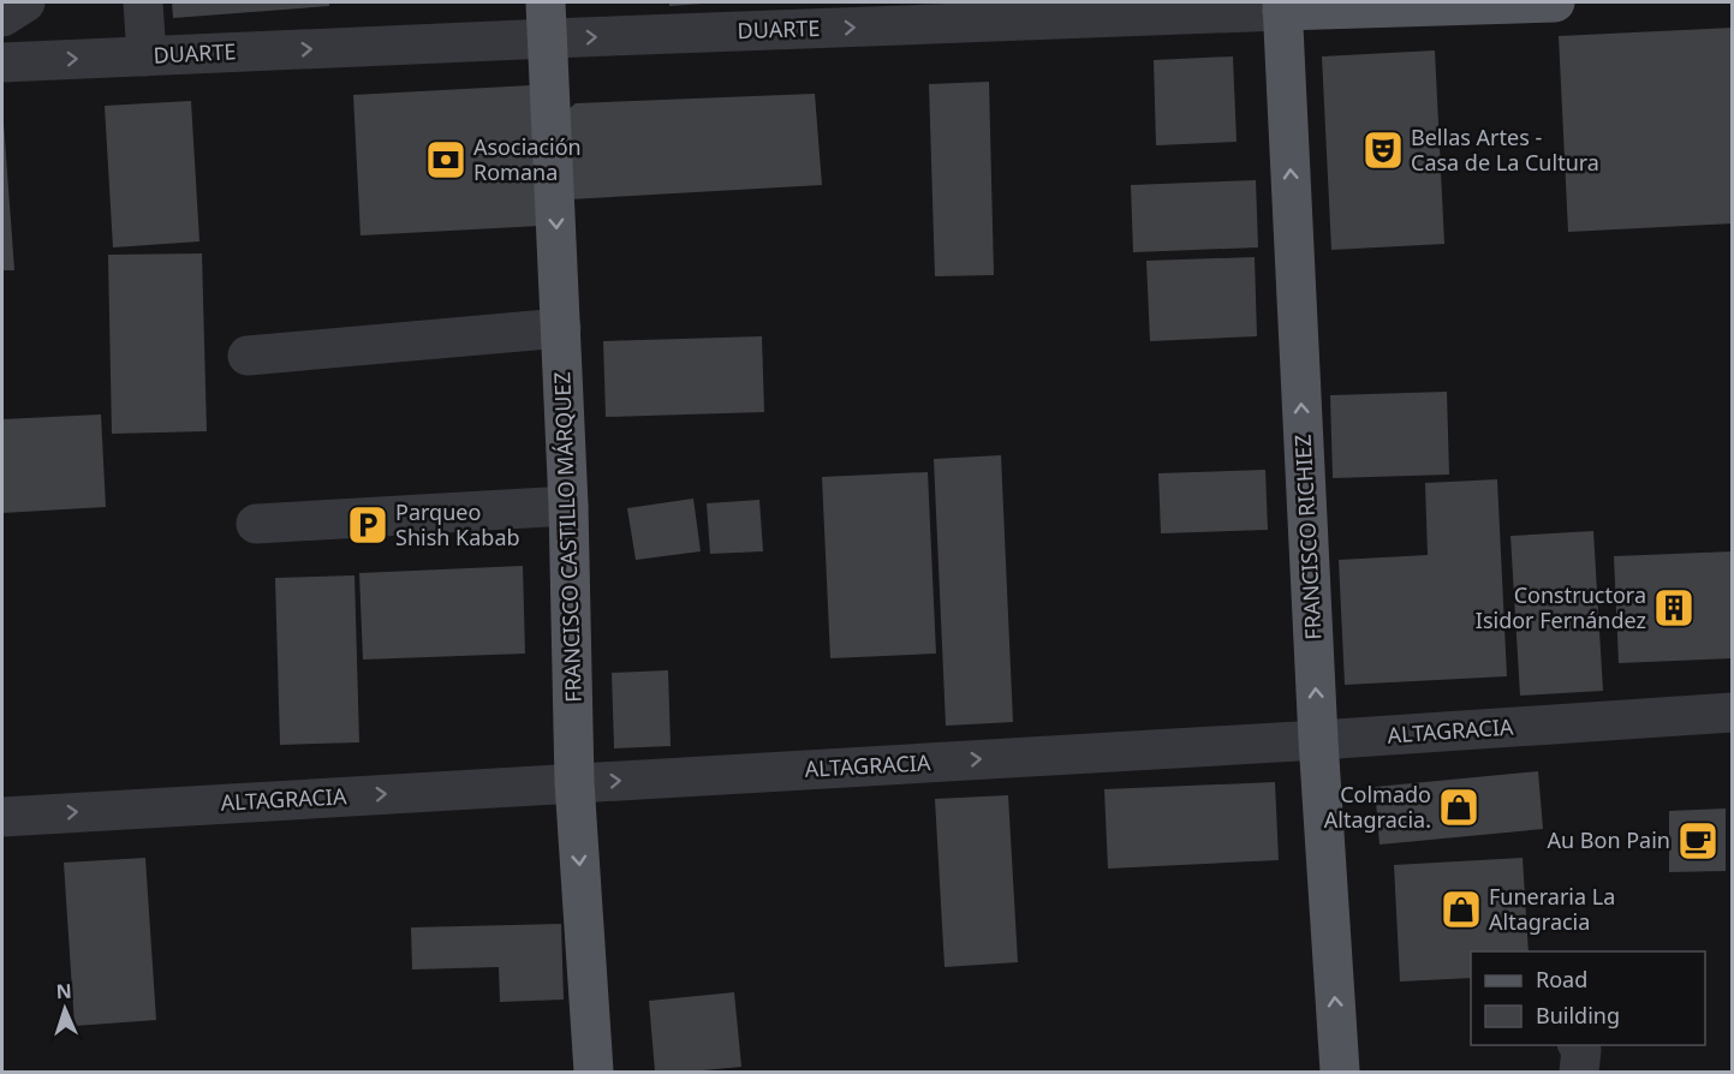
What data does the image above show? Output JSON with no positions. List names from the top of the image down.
{
  "streets": {
    "main road": ["DUARTE", "FRANCISCO CASTILLO MÁRQUEZ", "FRANCISCO RICHIEZ"],
    "street": ["ALTAGRACIA"]
  },
  "crossings": [
    ["DUARTE", "FRANCISCO CASTILLO MÁRQUEZ"],
    ["DUARTE", "FRANCISCO RICHIEZ"],
    ["FRANCISCO CASTILLO MÁRQUEZ", "ALTAGRACIA"],
    ["FRANCISCO RICHIEZ", "ALTAGRACIA"]
  ],
  "one_way": [
    "DUARTE",
    "FRANCISCO CASTILLO MÁRQUEZ",
    "FRANCISCO RICHIEZ",
    "ALTAGRACIA"
  ],
  "places": {
    "theatre": ["Bellas Artes - Casa de La Cultura"],
    "bank": ["Asociación Romana"],
    "parking": ["Parqueo Shish Kabab"],
    "building": ["Constructora Isidor Fernández"],
    "shop": ["Colmado Altagracia.", "Funeraria La Altagracia"],
    "cafe": ["Au Bon Pain"]
  },
  "legend": ["Road", "Building"],
  "north": "top"
}
